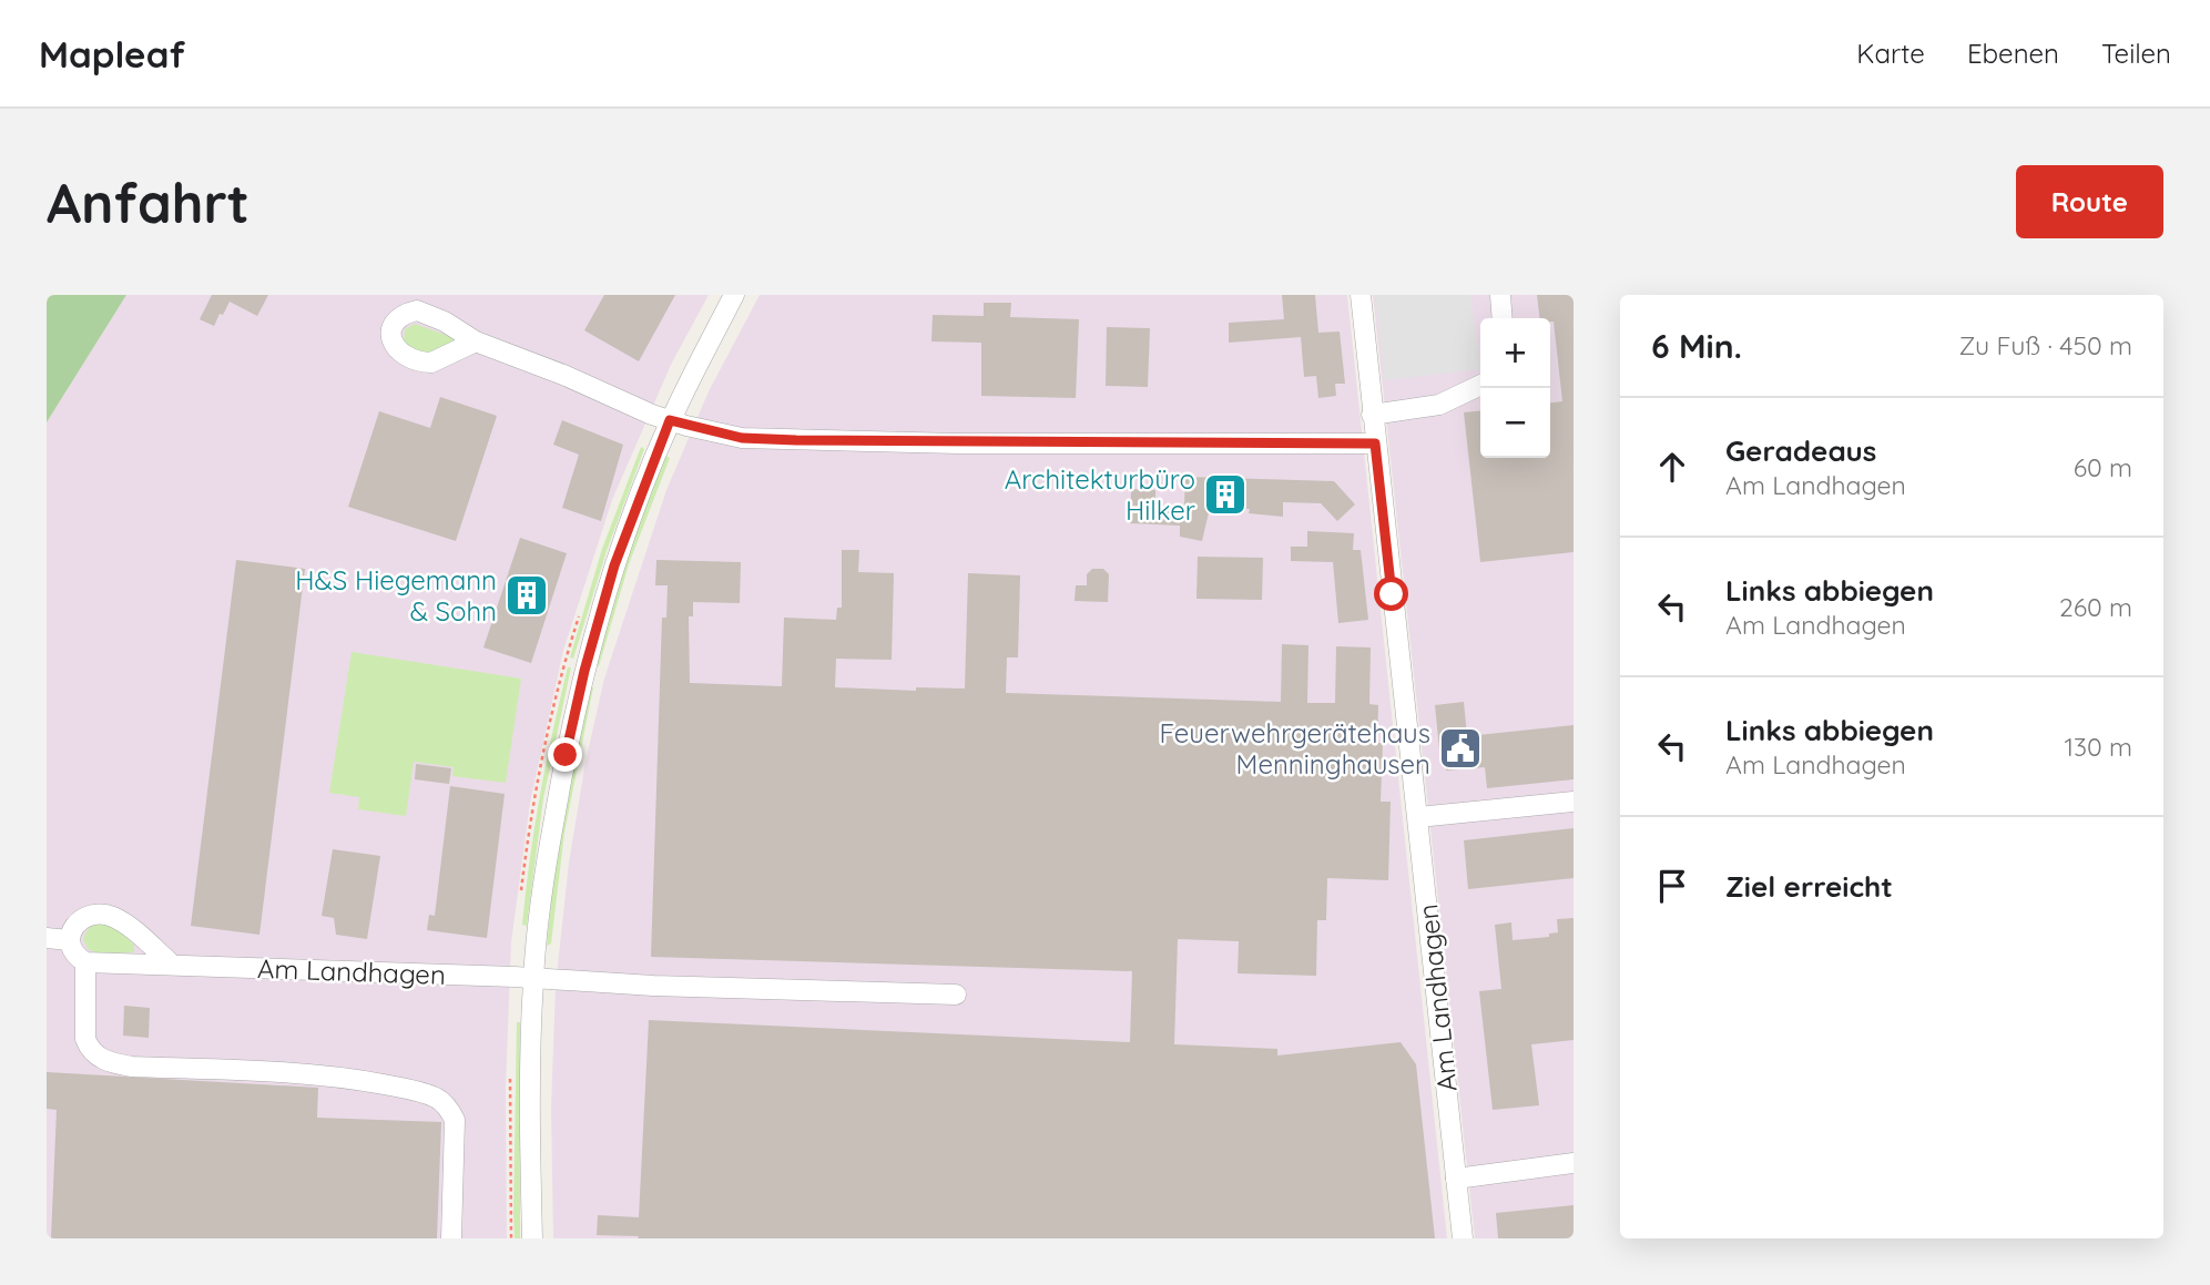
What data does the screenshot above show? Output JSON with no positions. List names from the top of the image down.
{
  "streets": {
    "street": ["Am Landhagen"]
  },
  "places": {
    "building": ["Architekturbüro Hilker", "H&S Hiegemann & Sohn"],
    "public building": ["Feuerwehrgerätehaus Menninghausen"]
  },
  "page": {
    "header": "Mapleaf",
    "nav": ["Karte", "Ebenen", "Teilen"],
    "buttons": "Route",
    "title": "Anfahrt",
    "heading": ["6 Min.", "Zu Fuß · 450 m"],
    "map_buttons": ["+", "−"],
    "list": [
      ["Geradeaus", "Am Landhagen", "60 m"],
      ["Links abbiegen", "Am Landhagen", "260 m"],
      ["Links abbiegen", "Am Landhagen", "130 m"],
      "Ziel erreicht"
    ]
  }
}
